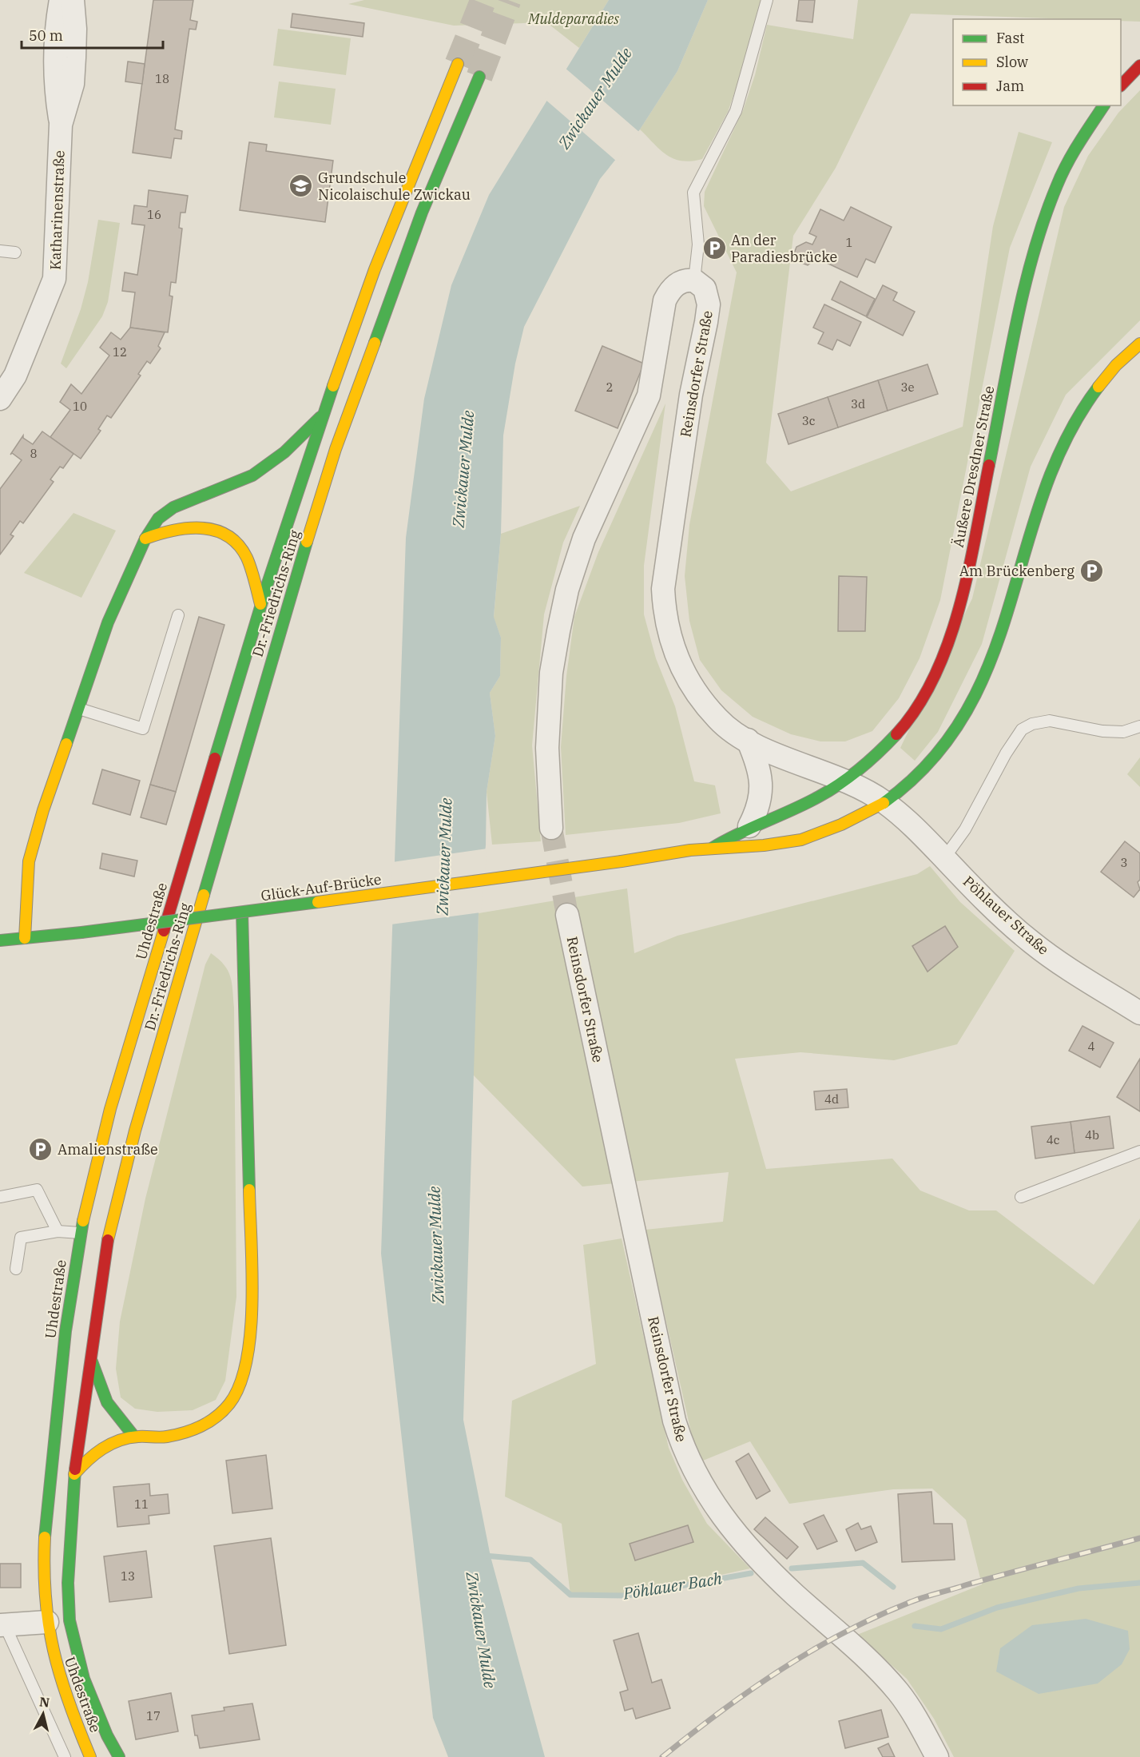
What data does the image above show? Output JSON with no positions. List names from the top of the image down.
{
  "streets": {
    "main road": [
      "Äußere Dresdner Straße",
      "Dr.-Friedrichs-Ring",
      "Glück-Auf-Brücke",
      "Uhdestraße"
    ],
    "street": ["Katharinenstraße", "Reinsdorfer Straße", "Pöhlauer Straße"]
  },
  "crossings": [
    ["Reinsdorfer Straße", "Äußere Dresdner Straße"],
    ["Reinsdorfer Straße", "Pöhlauer Straße"],
    ["Äußere Dresdner Straße", "Glück-Auf-Brücke"],
    ["Äußere Dresdner Straße", "Pöhlauer Straße"],
    ["Dr.-Friedrichs-Ring", "Uhdestraße"]
  ],
  "water": ["Zwickauer Mulde", "Pöhlauer Bach"],
  "parks": ["Muldeparadies"],
  "places": {
    "school or university": ["Grundschule Nicolaischule Zwickau"],
    "parking": ["An der Paradiesbrücke", "Am Brückenberg", "Amalienstraße"]
  },
  "house_numbers": [
    "18",
    "16",
    "1",
    "12",
    "2",
    "3e",
    "3d",
    "10",
    "3c",
    "8",
    "3",
    "4",
    "4d",
    "4b",
    "4c",
    "11",
    "13",
    "17"
  ],
  "legend": ["Fast", "Slow", "Jam"],
  "scale_bar": "50 m",
  "north": "top"
}
